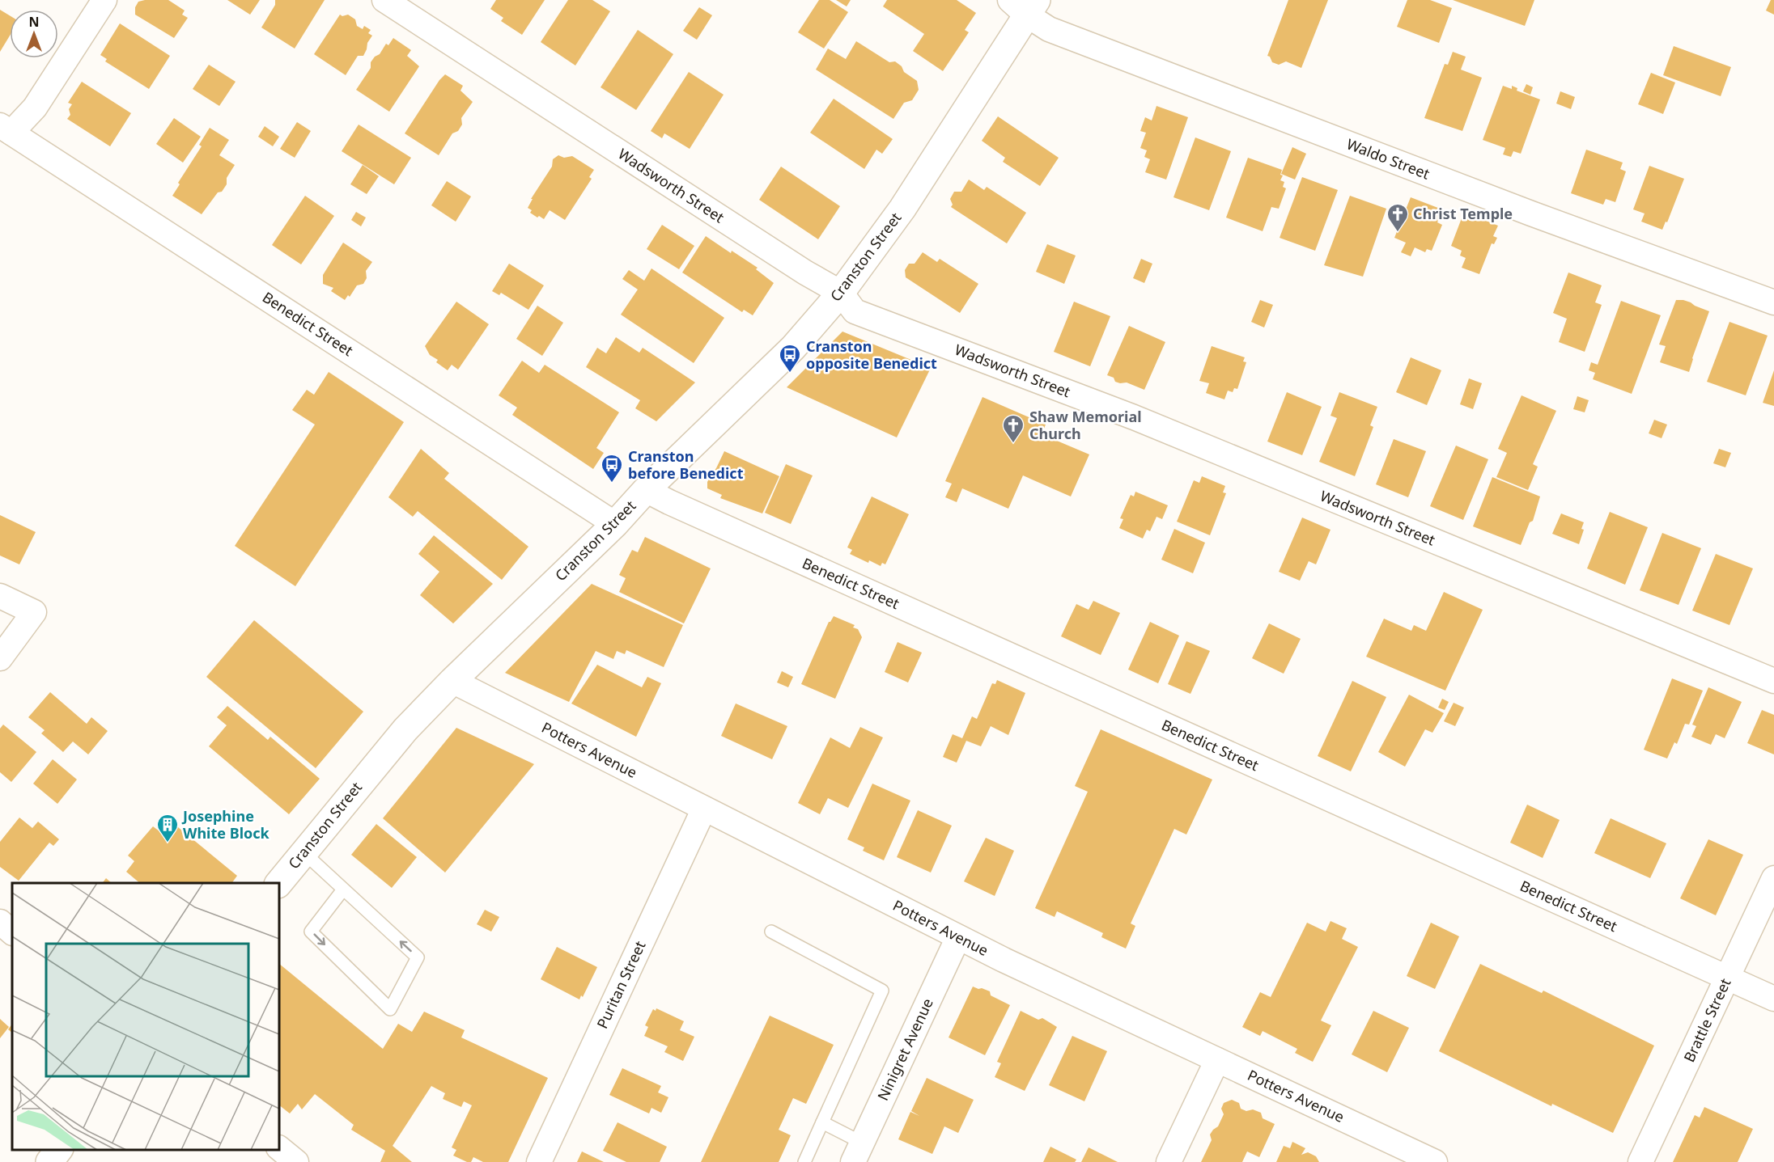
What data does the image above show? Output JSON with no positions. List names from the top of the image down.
{
  "streets": {
    "main road": ["Cranston Street"],
    "street": [
      "Waldo Street",
      "Wadsworth Street",
      "Benedict Street",
      "Potters Avenue",
      "Puritan Street",
      "Brattle Street",
      "Ninigret Avenue"
    ]
  },
  "crossings": [
    ["Waldo Street", "Cranston Street"],
    ["Wadsworth Street", "Cranston Street"],
    ["Cranston Street", "Benedict Street"],
    ["Cranston Street", "Potters Avenue"],
    ["Benedict Street", "Brattle Street"],
    ["Potters Avenue", "Puritan Street"],
    ["Potters Avenue", "Ninigret Avenue"]
  ],
  "places": {
    "church": ["Christ Temple", "Shaw Memorial Church"],
    "bus stop": ["Cranston opposite Benedict", "Cranston before Benedict"],
    "building": ["Josephine White Block"]
  },
  "north": "top"
}
